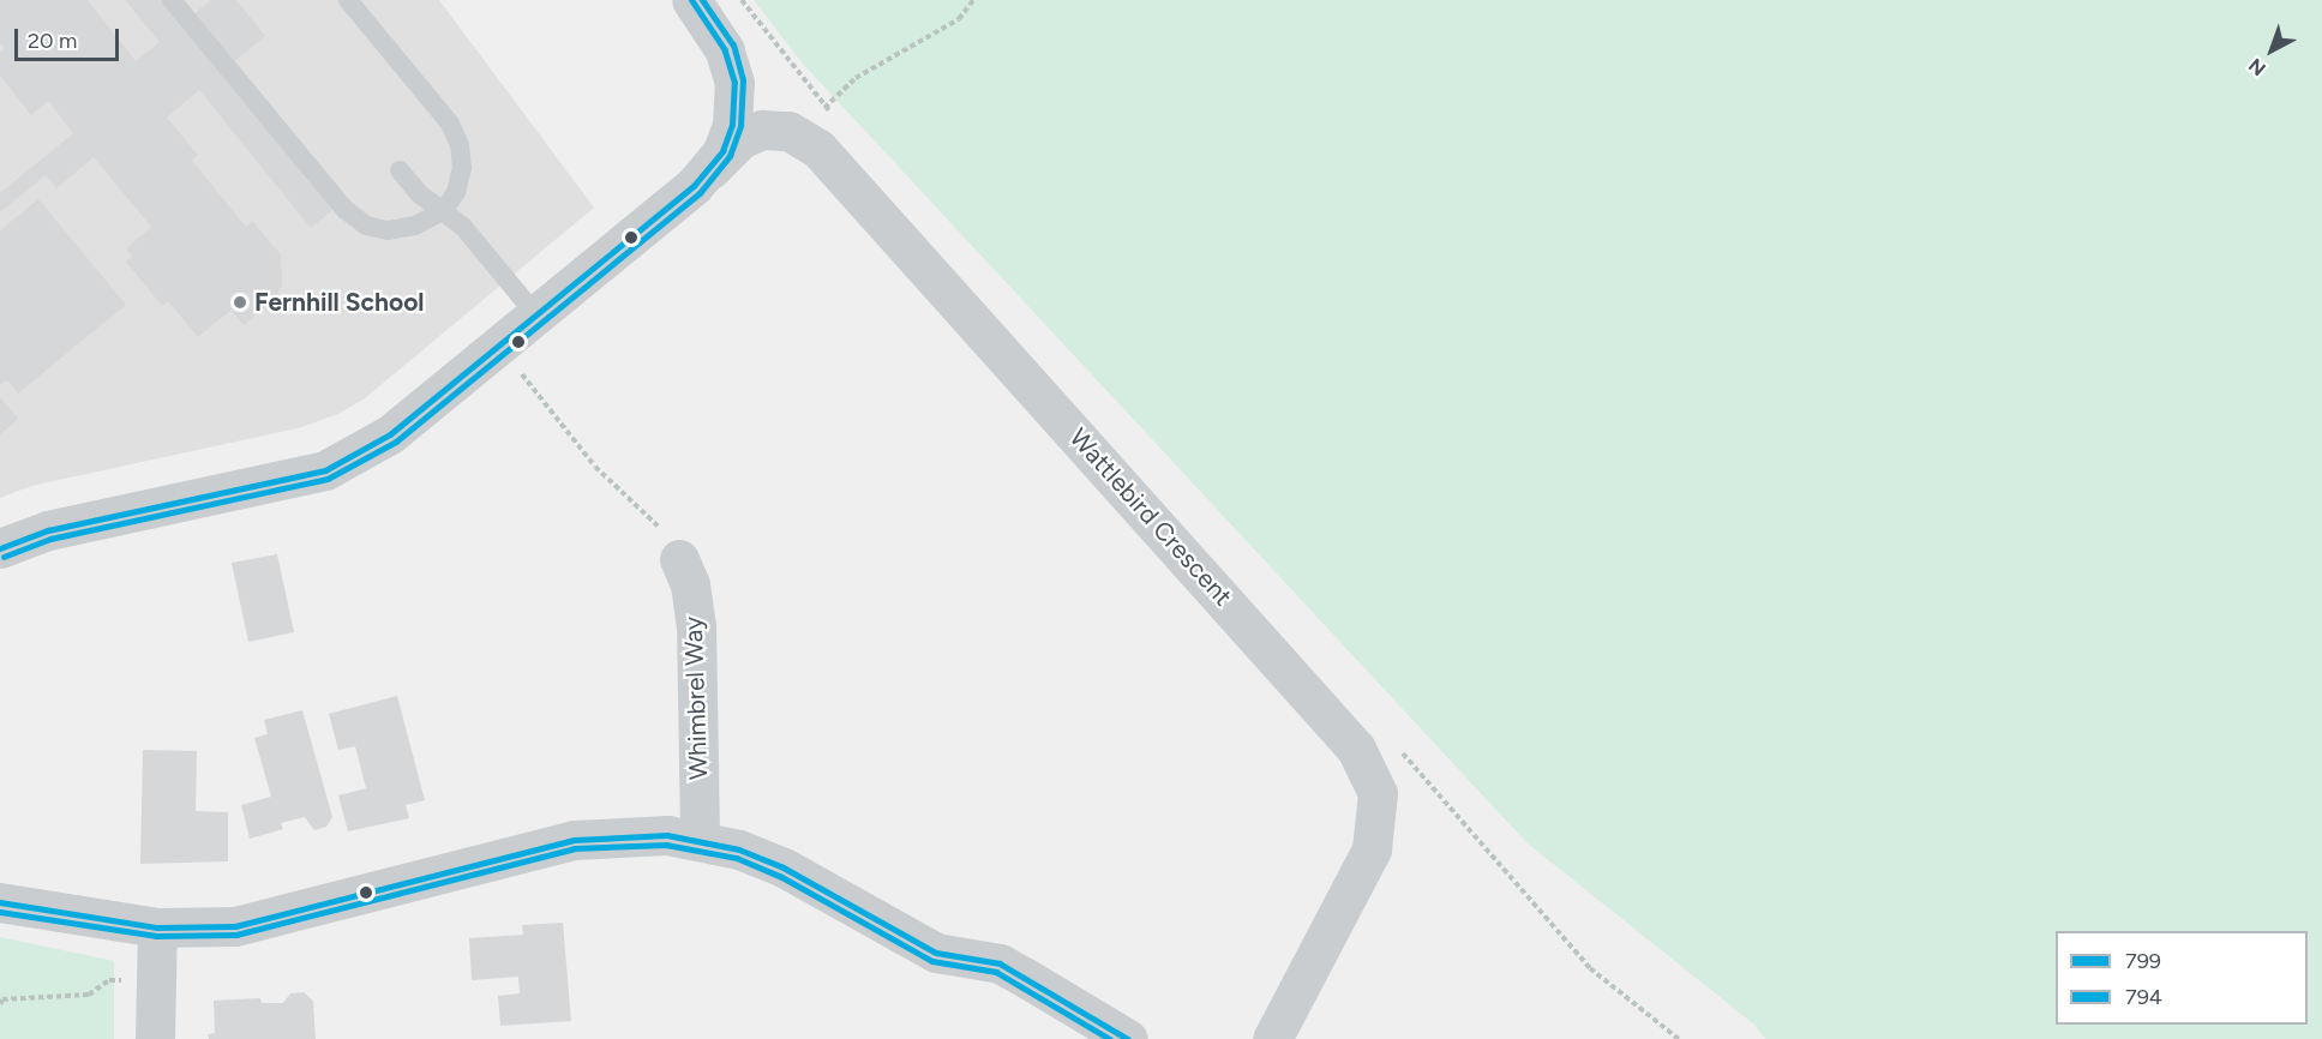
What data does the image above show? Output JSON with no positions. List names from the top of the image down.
{
  "streets": {
    "street": ["Wattlebird Crescent", "Whimbrel Way"]
  },
  "places": ["Fernhill School"],
  "lines": ["transit line 799", "transit line 794"],
  "legend": ["799", "794"],
  "scale_bar": "20 m",
  "north": "bottom left"
}
